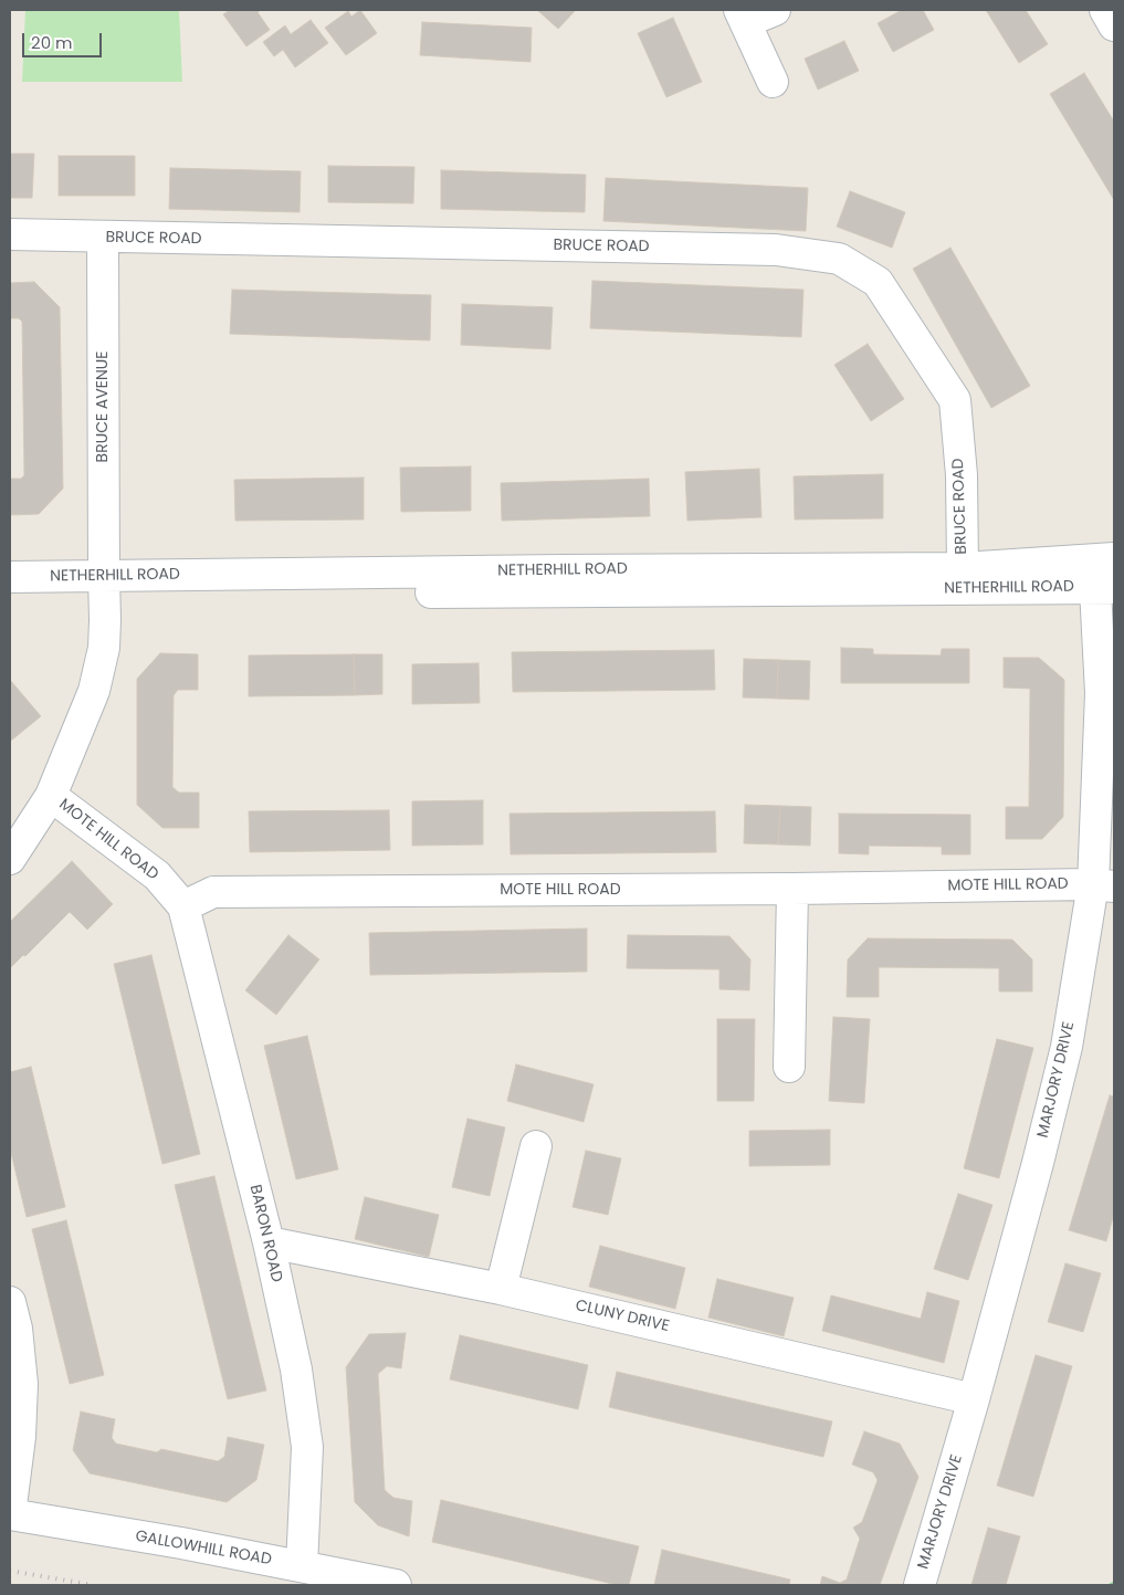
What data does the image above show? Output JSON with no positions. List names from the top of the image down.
{
  "streets": {
    "street": [
      "BRUCE ROAD",
      "BRUCE AVENUE",
      "NETHERHILL ROAD",
      "MOTE HILL ROAD",
      "MARJORY DRIVE",
      "BARON ROAD",
      "CLUNY DRIVE",
      "GALLOWHILL ROAD"
    ]
  },
  "crossings": [
    ["BRUCE ROAD", "BRUCE AVENUE"],
    ["BRUCE ROAD", "NETHERHILL ROAD"],
    ["BRUCE AVENUE", "NETHERHILL ROAD"],
    ["BRUCE AVENUE", "MOTE HILL ROAD"],
    ["NETHERHILL ROAD", "MARJORY DRIVE"],
    ["MOTE HILL ROAD", "MARJORY DRIVE"],
    ["MOTE HILL ROAD", "BARON ROAD"],
    ["MARJORY DRIVE", "CLUNY DRIVE"],
    ["BARON ROAD", "CLUNY DRIVE"],
    ["BARON ROAD", "GALLOWHILL ROAD"]
  ],
  "scale_bar": "20 m"
}
